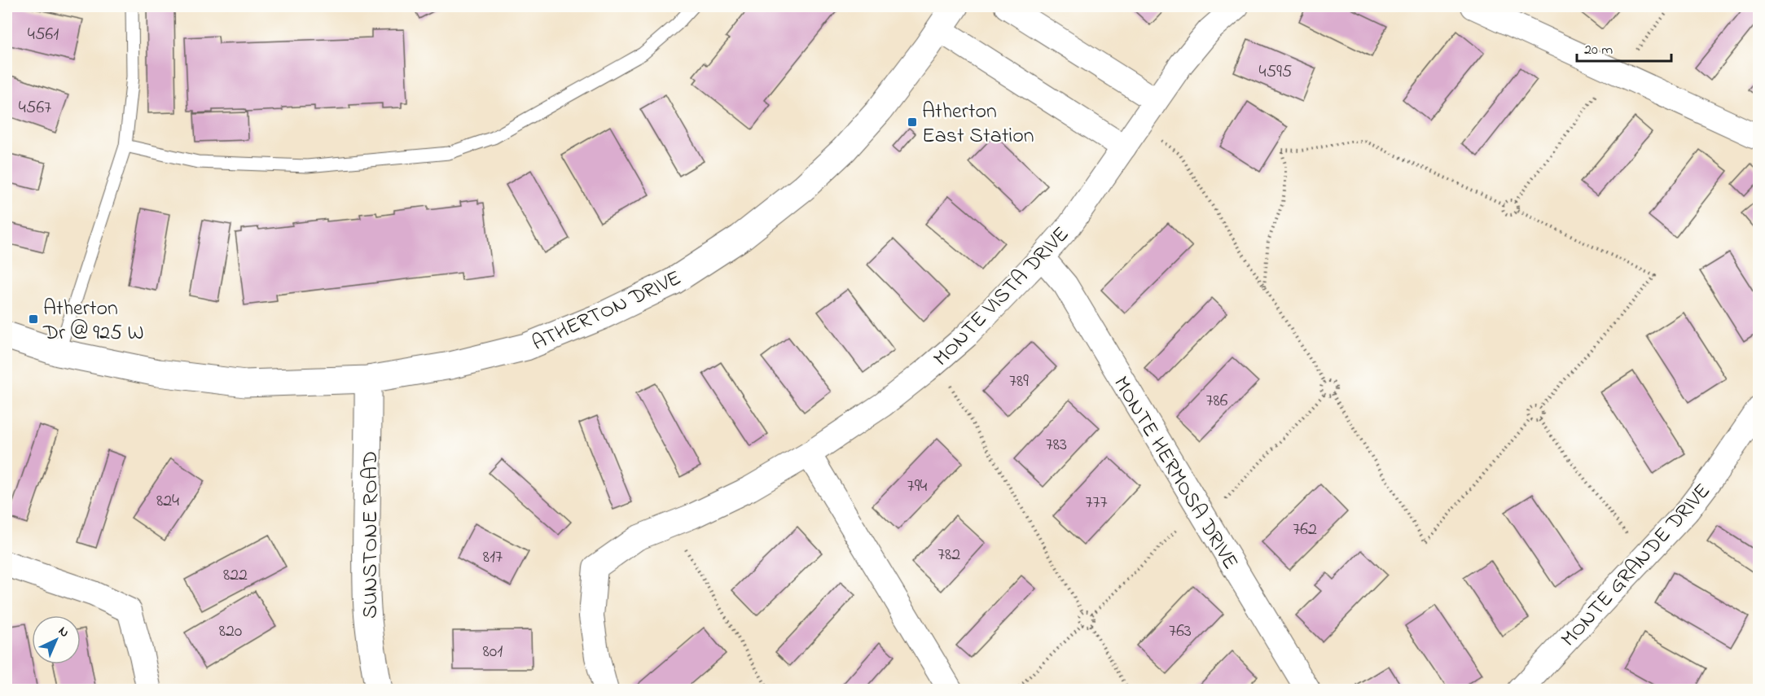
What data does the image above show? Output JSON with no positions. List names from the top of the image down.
{
  "streets": {
    "street": [
      "MONTE VISTA DRIVE",
      "ATHERTON DRIVE",
      "MONTE HERMOSA DRIVE",
      "SUNSTONE ROAD",
      "MONTE GRANDE DRIVE"
    ]
  },
  "crossings": [
    ["MONTE VISTA DRIVE", "MONTE HERMOSA DRIVE"],
    ["ATHERTON DRIVE", "SUNSTONE ROAD"]
  ],
  "places": {
    "transit": ["Atherton East Station", "Atherton Dr @ 925 W"]
  },
  "house_numbers": [
    "4561",
    "4595",
    "4567",
    "789",
    "786",
    "783",
    "794",
    "824",
    "777",
    "762",
    "782",
    "817",
    "822",
    "820",
    "763",
    "801"
  ],
  "scale_bar": "20 m",
  "north": "top right"
}
